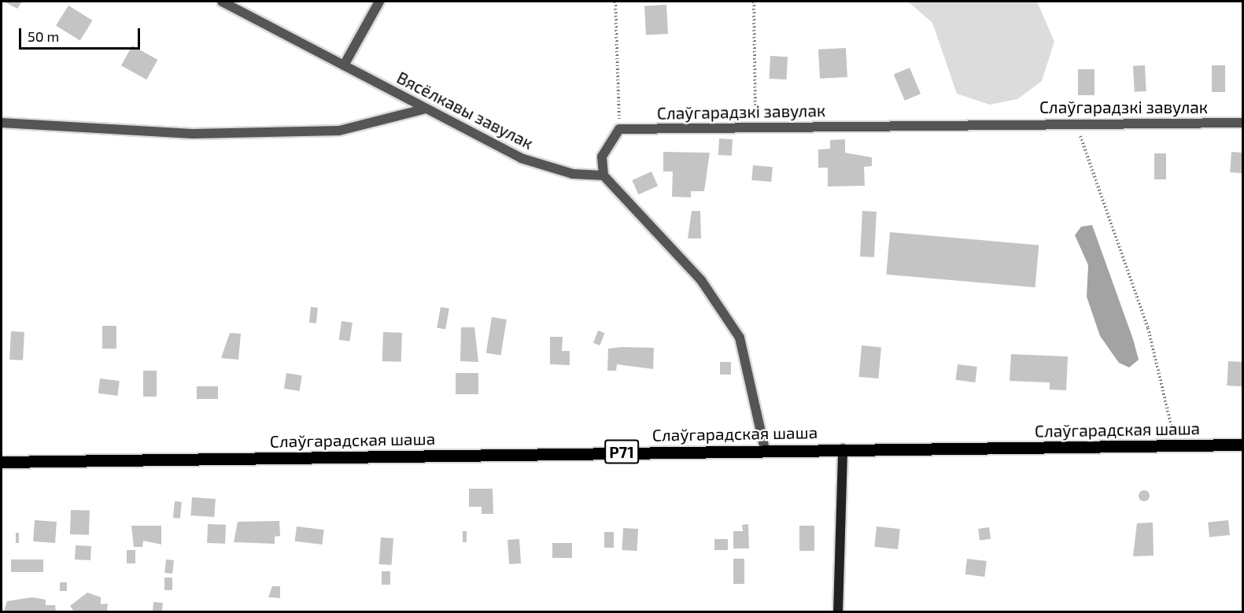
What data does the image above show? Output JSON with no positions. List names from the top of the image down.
{
  "streets": {
    "main road": ["Слаўгарадская шаша", "Р71"],
    "street": ["Слаўгарадзкі завулак", "Вясёлкавы завулак"]
  },
  "scale_bar": "50 m"
}
